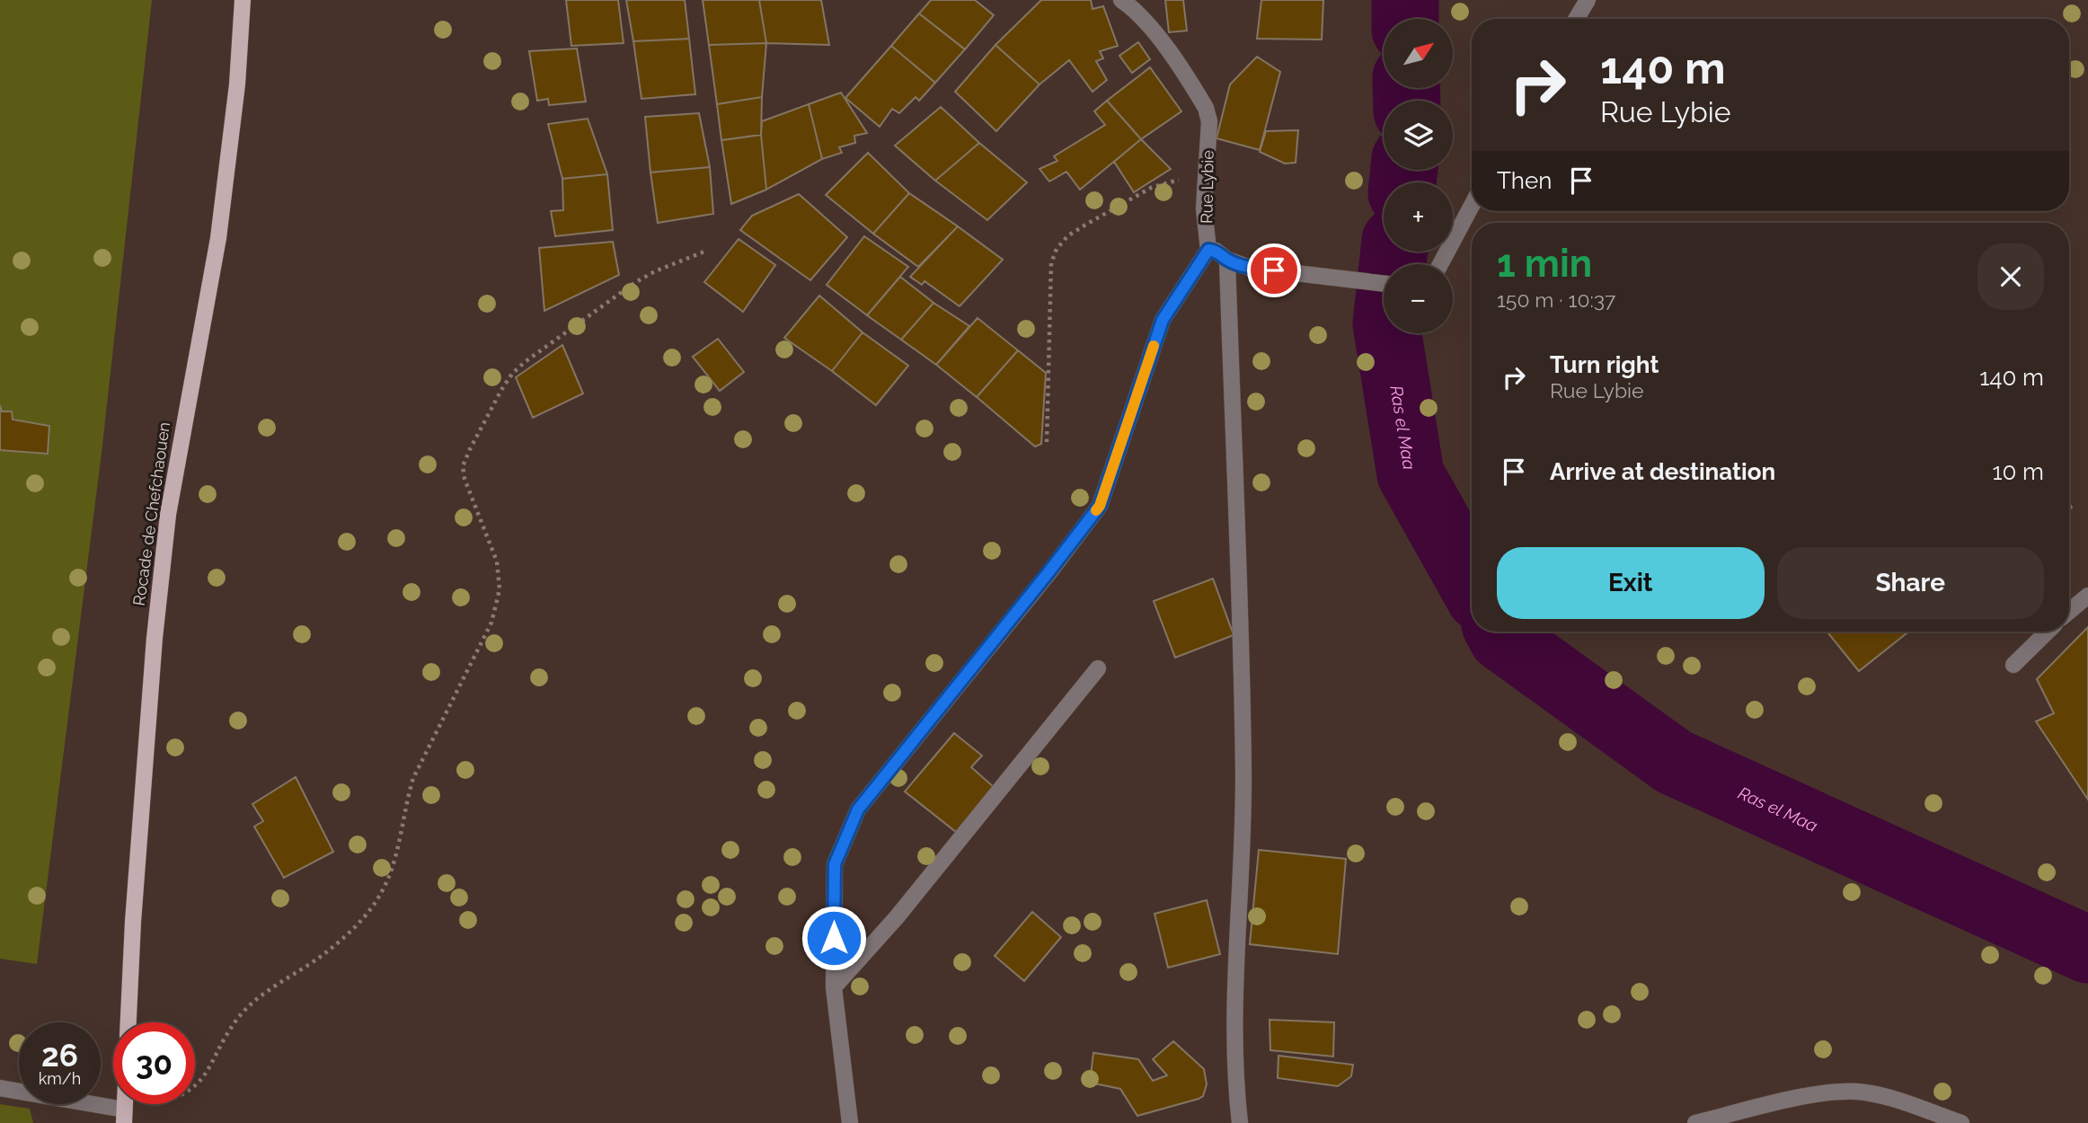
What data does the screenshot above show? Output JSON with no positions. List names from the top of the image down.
{
  "streets": {
    "main road": ["Rocade de Chefchaouen"],
    "street": ["Rue Lybie"]
  },
  "water": ["Ras el Maa"],
  "north": "top right",
  "page": {
    "map_buttons": ["+", "−"],
    "turn": ["140 m", "Rue Lybie"],
    "then": "Then",
    "heading": ["1 min", "150 m · 10:37"],
    "list": [
      {
        "name": "Turn right",
        "note": "Rue Lybie",
        "value": "140 m"
      },
      {
        "name": "Arrive at destination",
        "value": "10 m"
      }
    ],
    "buttons": ["Exit", "Share"],
    "speed": "26 km/h",
    "limit": "30"
  }
}
